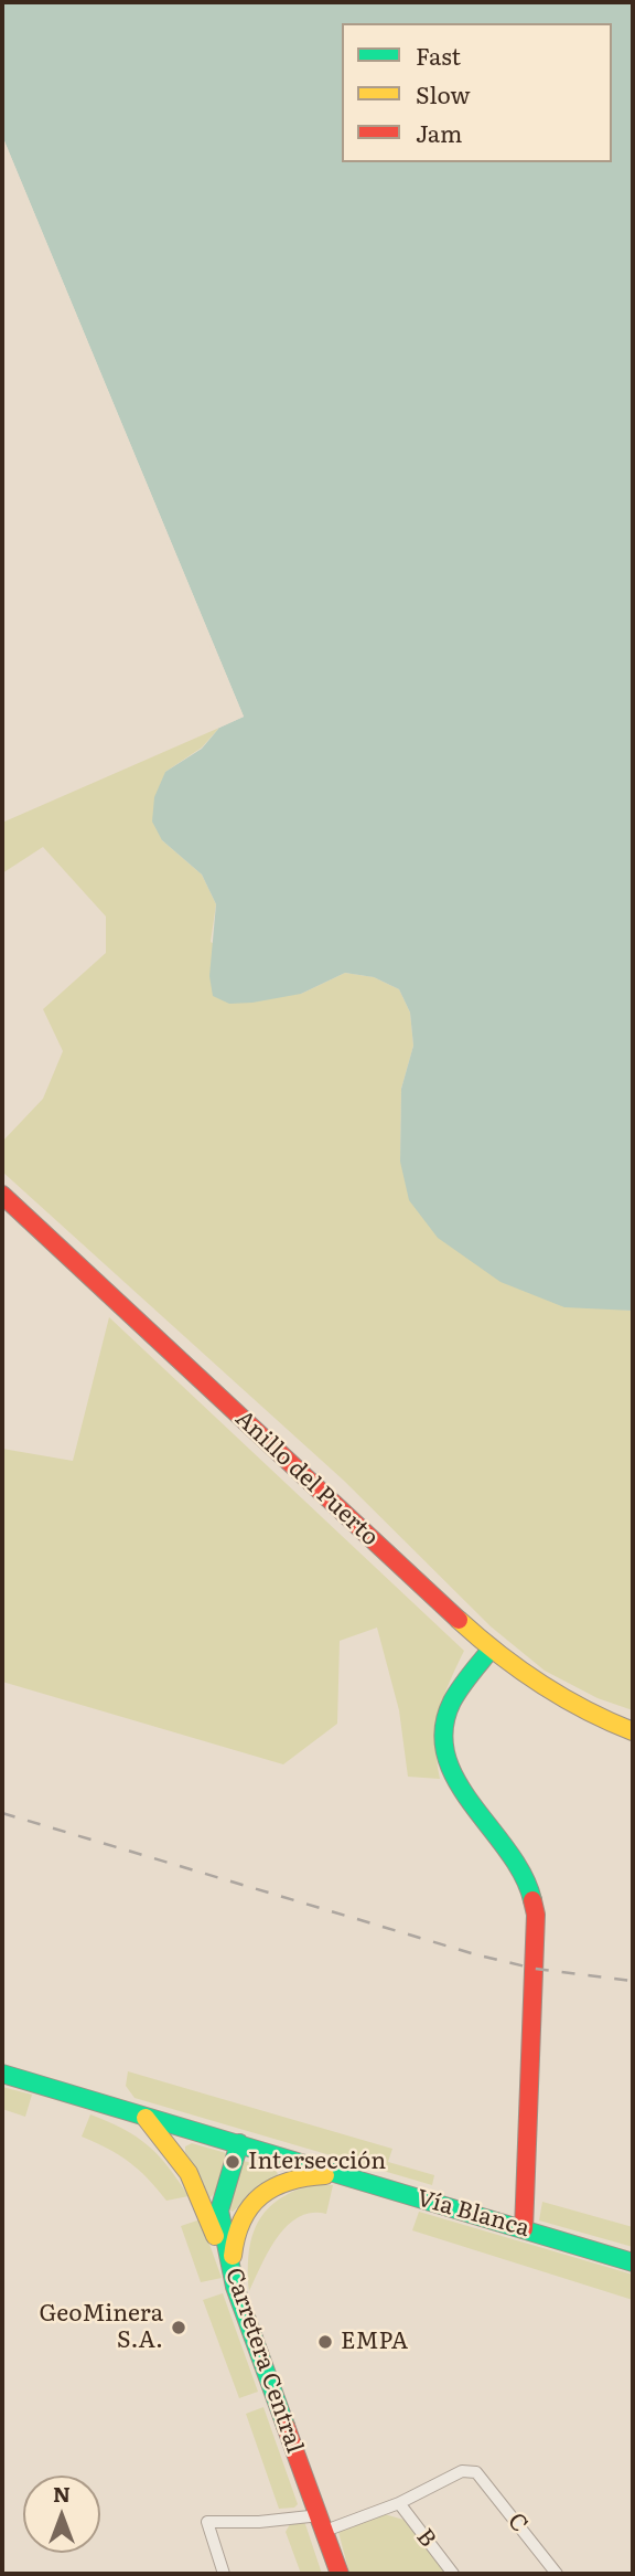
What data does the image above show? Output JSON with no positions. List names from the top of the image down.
{
  "streets": {
    "main road": ["Anillo del Puerto", "Vía Blanca", "Carretera Central"],
    "street": ["C", "B"]
  },
  "crossings": [
    ["Vía Blanca", "Carretera Central"],
    ["C", "B"]
  ],
  "places": ["Intersección", "GeoMinera S.A.", "EMPA"],
  "legend": ["Fast", "Slow", "Jam"],
  "north": "top"
}
